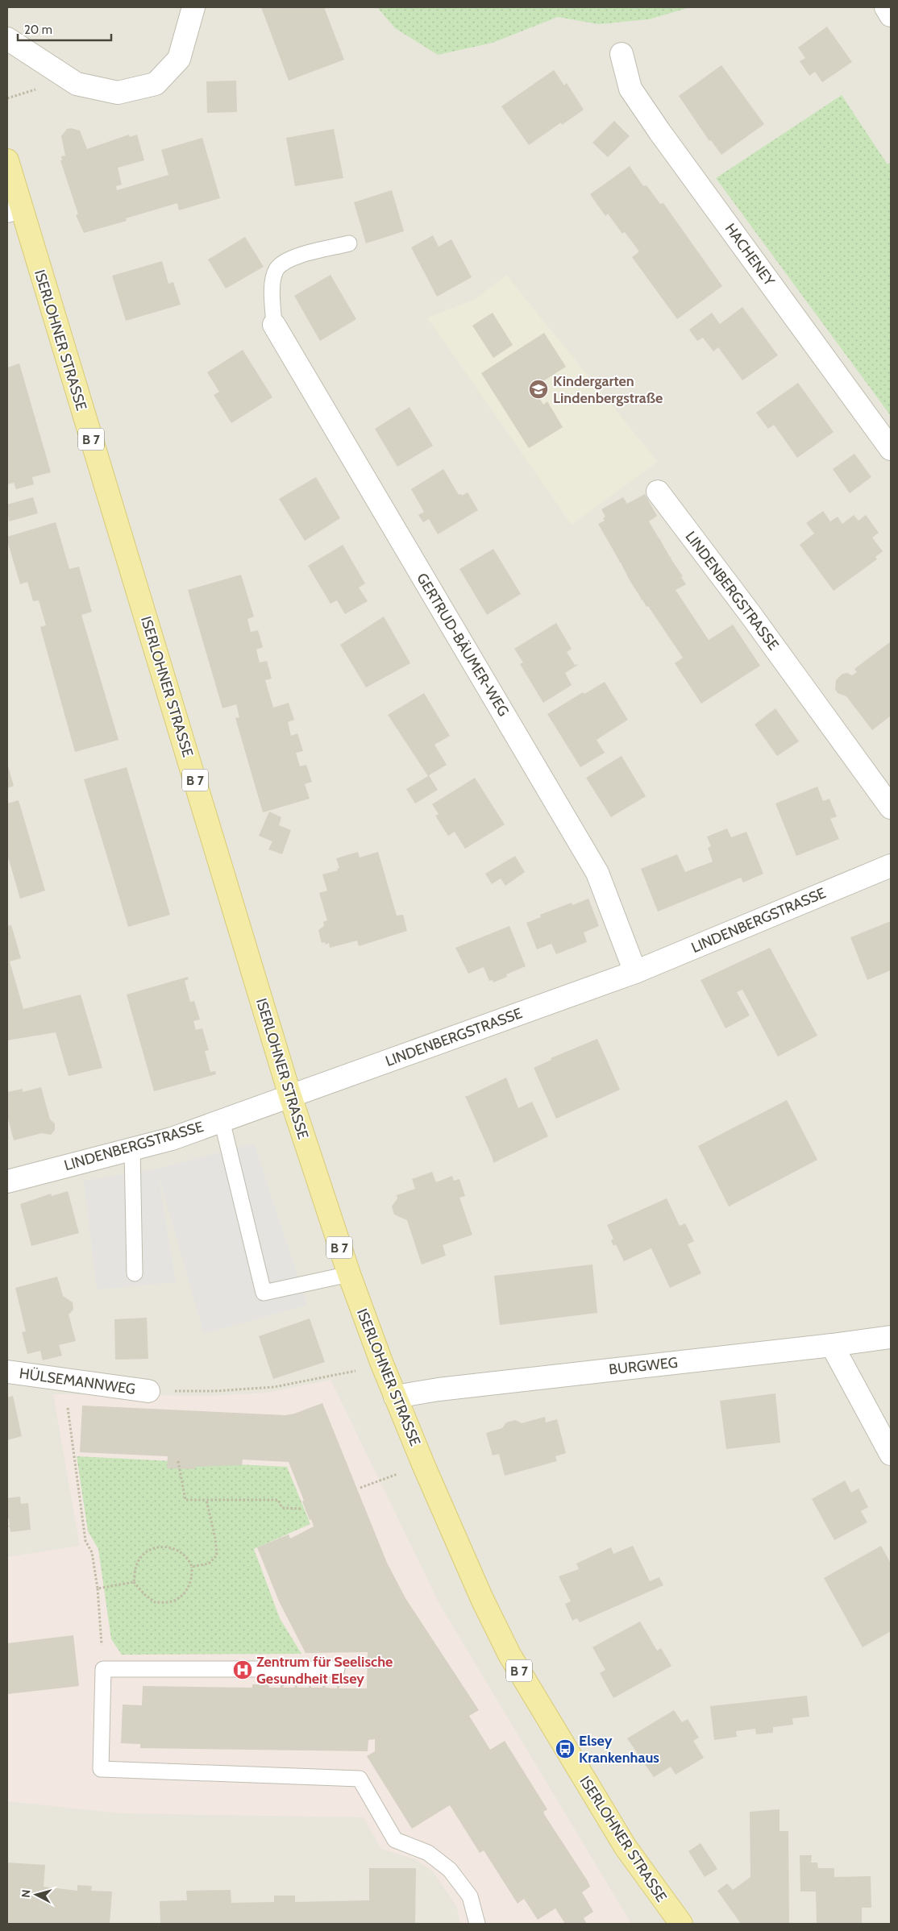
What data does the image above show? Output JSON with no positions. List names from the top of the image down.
{
  "streets": {
    "main road": ["ISERLOHNER STRASSE", "B 7"],
    "street": [
      "HACHENEY",
      "LINDENBERGSTRASSE",
      "GERTRUD-BÄUMER-WEG",
      "BURGWEG",
      "HÜLSEMANNWEG"
    ]
  },
  "crossings": [
    ["ISERLOHNER STRASSE", "LINDENBERGSTRASSE"],
    ["ISERLOHNER STRASSE", "BURGWEG"],
    ["LINDENBERGSTRASSE", "GERTRUD-BÄUMER-WEG"]
  ],
  "places": {
    "school or university": ["Kindergarten Lindenbergstraße"],
    "hospital": ["Zentrum für Seelische Gesundheit Elsey"],
    "bus stop": ["Elsey Krankenhaus"]
  },
  "scale_bar": "20 m",
  "north": "left"
}
